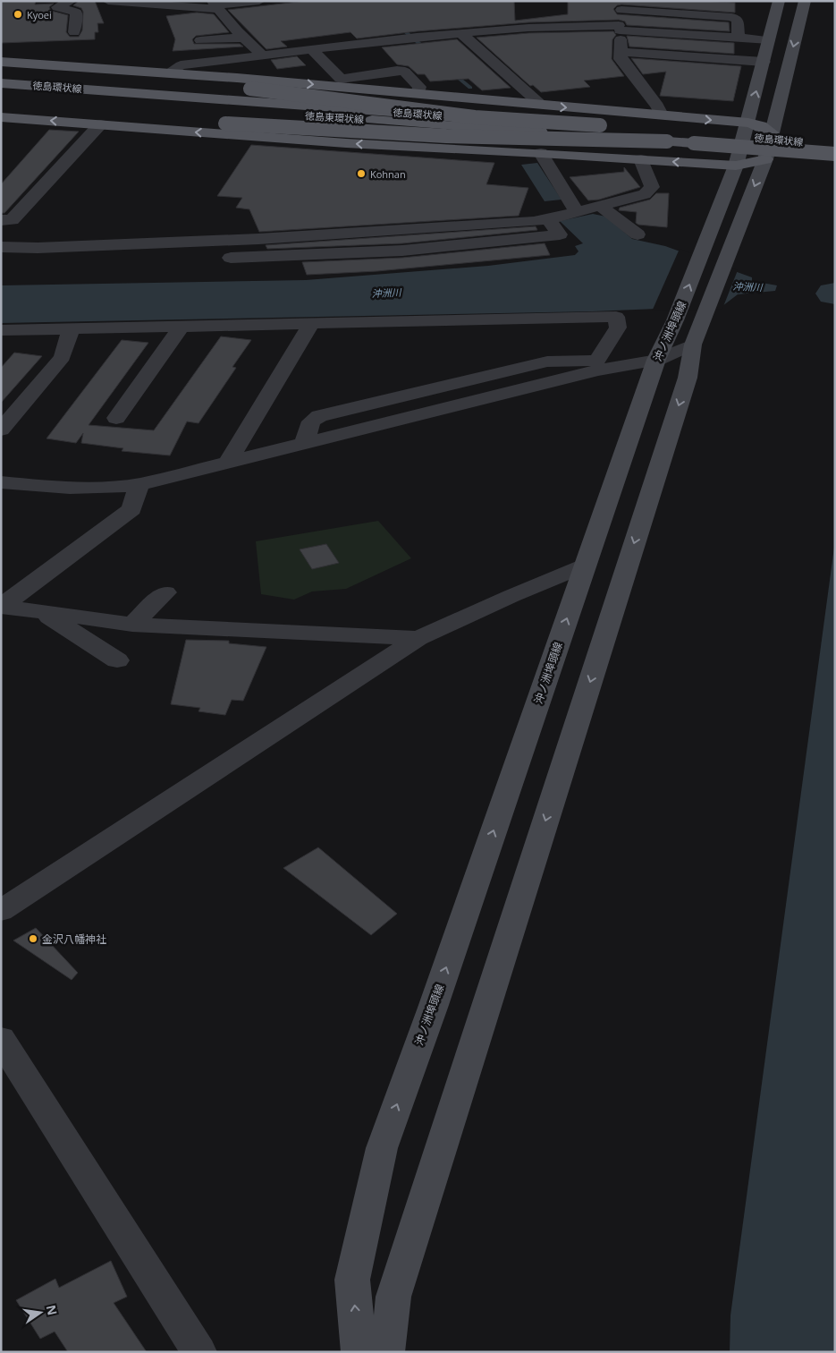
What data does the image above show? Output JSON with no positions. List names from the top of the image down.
{
  "streets": {
    "main road": ["徳島環状線", "徳島東環状線", "沖ノ洲埠頭線"]
  },
  "crossings": [
    ["徳島環状線", "徳島東環状線"],
    ["徳島環状線", "沖ノ洲埠頭線"]
  ],
  "water": ["沖洲川"],
  "places": ["Kyoei", "Kohnan", "金沢八幡神社"],
  "north": "right"
}
